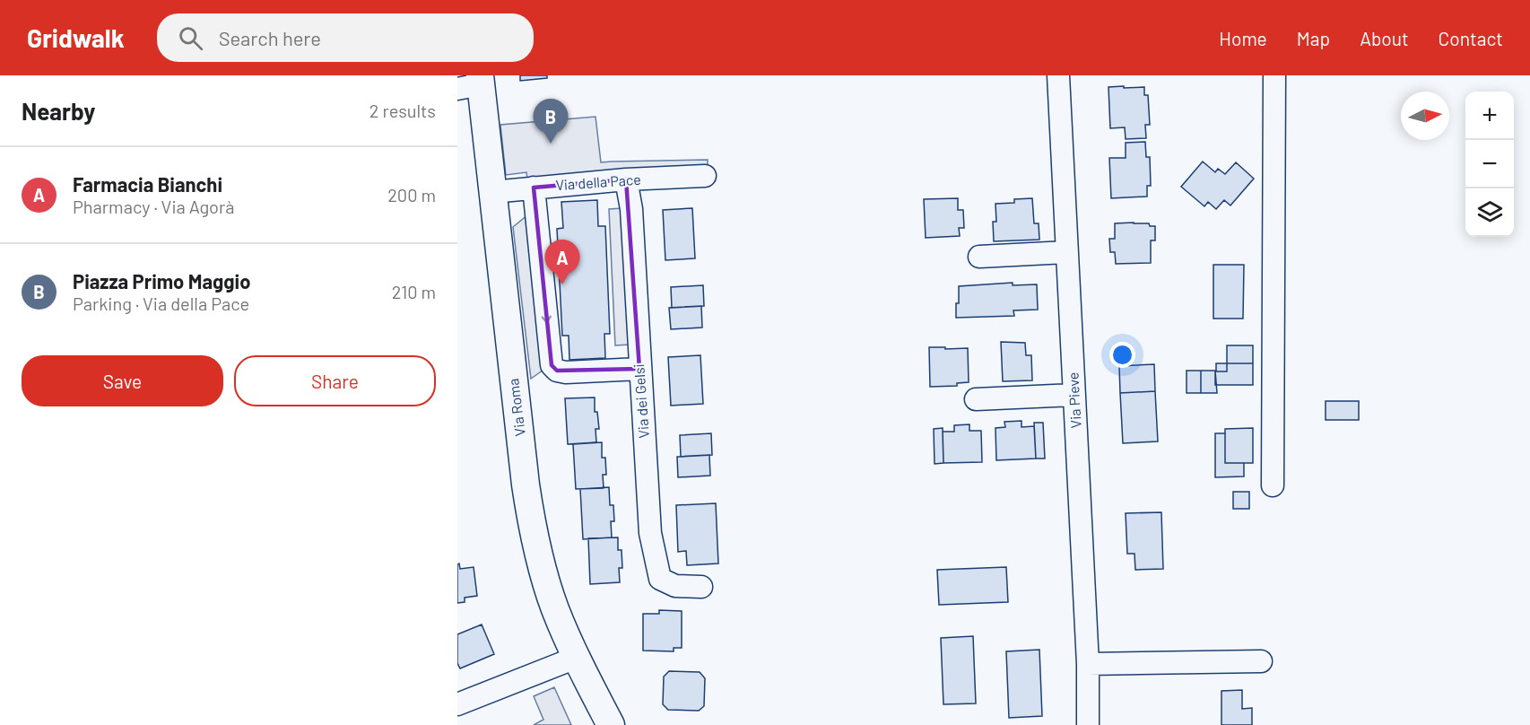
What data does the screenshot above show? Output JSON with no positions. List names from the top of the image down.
{
  "streets": {
    "main road": ["Via Roma"],
    "street": ["Via della Pace", "Via Pieve", "Via dei Gelsi"]
  },
  "crossings": [
    ["Via della Pace", "Via dei Gelsi"],
    ["Via della Pace", "Via Roma"]
  ],
  "north": "right",
  "page": {
    "header": "Gridwalk",
    "search": "Search here",
    "nav": [
      "Home",
      "Map",
      "About",
      "Contact"
    ],
    "heading": ["Nearby", "2 results"],
    "map_buttons": ["+", "−"],
    "pins": ["B", "A"],
    "list": [
      {
        "mark": "A",
        "name": "Farmacia Bianchi",
        "note": "Pharmacy · Via Agorà",
        "value": "200 m"
      },
      {
        "mark": "B",
        "name": "Piazza Primo Maggio",
        "note": "Parking · Via della Pace",
        "value": "210 m"
      }
    ],
    "buttons": ["Save", "Share"]
  }
}
